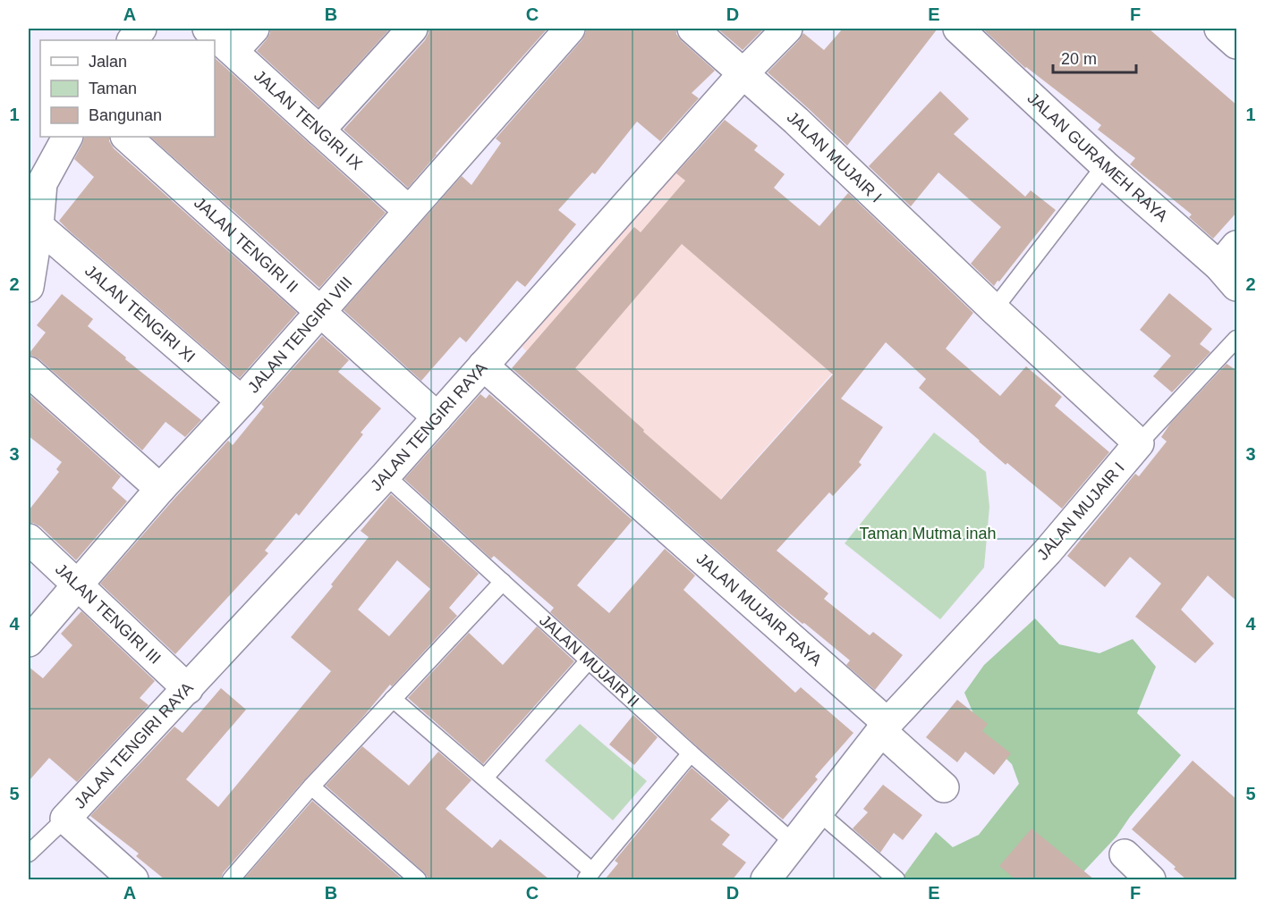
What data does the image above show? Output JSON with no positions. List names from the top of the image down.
{
  "streets": {
    "street": [
      "JALAN TENGIRI IX",
      "JALAN MUJAIR I",
      "JALAN GURAMEH RAYA",
      "JALAN TENGIRI II",
      "JALAN TENGIRI XI",
      "JALAN TENGIRI VIII",
      "JALAN TENGIRI RAYA",
      "JALAN MUJAIR RAYA",
      "JALAN TENGIRI III"
    ],
    "lane": ["JALAN MUJAIR II"]
  },
  "crossings": [
    ["JALAN TENGIRI IX", "JALAN TENGIRI VIII"],
    ["JALAN MUJAIR I", "JALAN TENGIRI RAYA"],
    ["JALAN MUJAIR I", "JALAN MUJAIR RAYA"],
    ["JALAN TENGIRI II", "JALAN TENGIRI VIII"],
    ["JALAN TENGIRI II", "JALAN TENGIRI RAYA"],
    ["JALAN TENGIRI XI", "JALAN TENGIRI VIII"],
    ["JALAN TENGIRI VIII", "JALAN TENGIRI III"],
    ["JALAN TENGIRI RAYA", "JALAN MUJAIR RAYA"],
    ["JALAN TENGIRI RAYA", "JALAN TENGIRI III"],
    ["JALAN TENGIRI RAYA", "JALAN MUJAIR II"]
  ],
  "parks": ["Taman Mutma inah"],
  "legend": ["Jalan", "Taman", "Bangunan"],
  "scale_bar": "20 m",
  "grid": {
    "columns": [
      "A",
      "B",
      "C",
      "D",
      "E",
      "F"
    ],
    "rows": [
      "1",
      "2",
      "3",
      "4",
      "5"
    ]
  }
}
